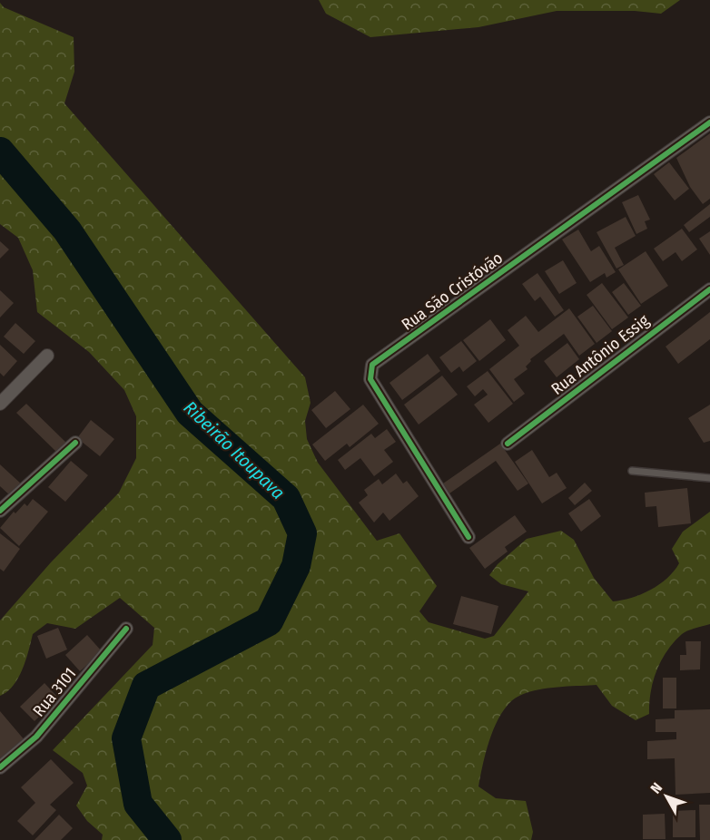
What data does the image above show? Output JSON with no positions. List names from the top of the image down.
{
  "streets": {
    "street": ["Rua São Cristóvão", "Rua Antônio Essig", "Rua 3101"]
  },
  "water": ["Ribeirão Itoupava"],
  "north": "top left"
}
